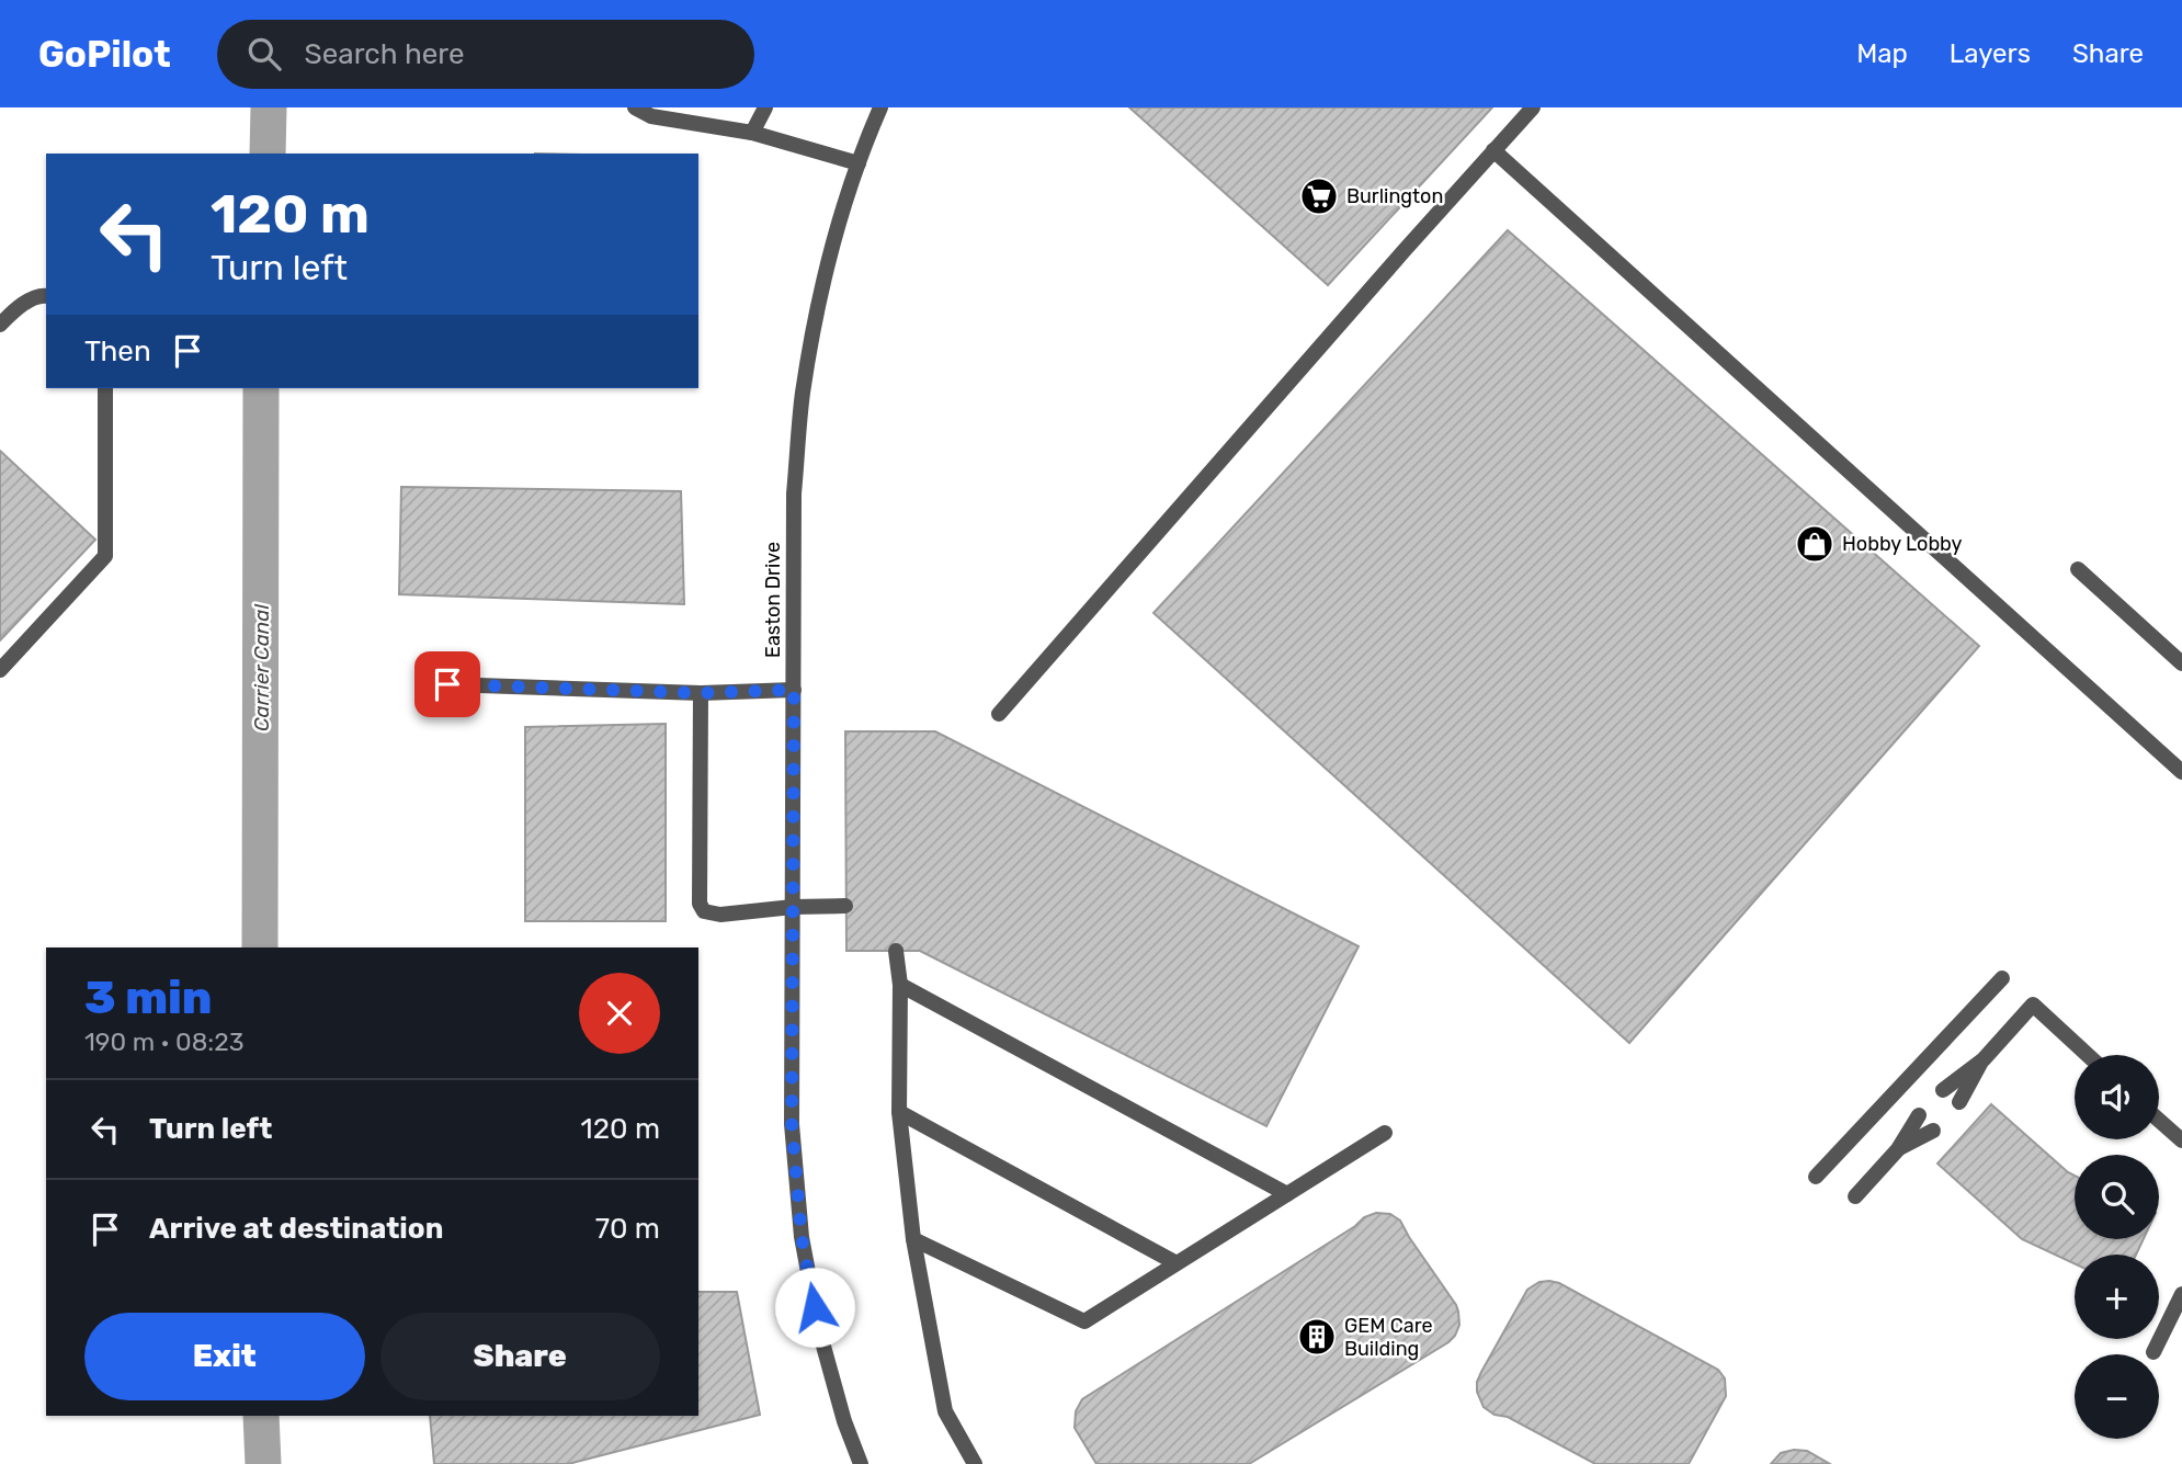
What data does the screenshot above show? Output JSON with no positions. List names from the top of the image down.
{
  "streets": {
    "street": ["Easton Drive"]
  },
  "water": ["Carrier Canal"],
  "places": {
    "supermarket": ["Burlington"],
    "shop": ["Hobby Lobby"],
    "building": ["GEM Care Building"]
  },
  "page": {
    "header": "GoPilot",
    "search": "Search here",
    "nav": ["Map", "Layers", "Share"],
    "turn": ["120 m", "Turn left"],
    "then": "Then",
    "heading": ["3 min", "190 m · 08:23"],
    "map_buttons": ["+", "−"],
    "list": [
      {
        "name": "Turn left",
        "value": "120 m"
      },
      {
        "name": "Arrive at destination",
        "value": "70 m"
      }
    ],
    "buttons": ["Exit", "Share"]
  }
}
